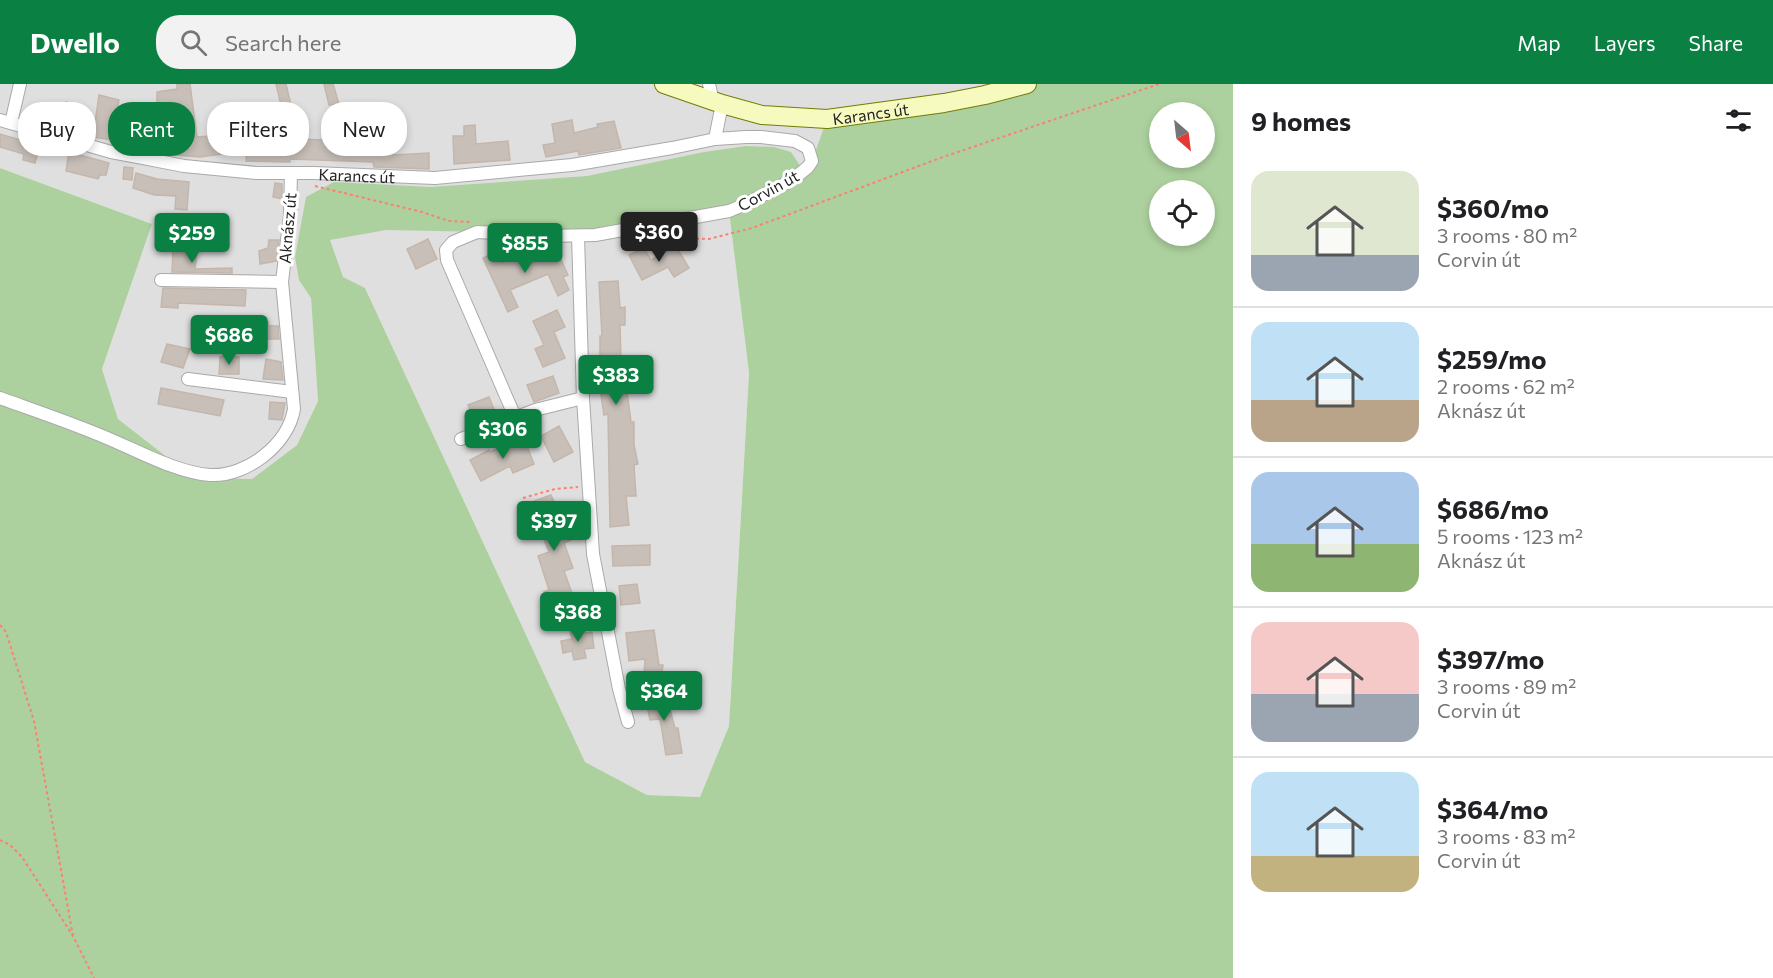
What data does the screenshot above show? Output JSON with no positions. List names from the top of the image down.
{
  "streets": {
    "main road": ["Karancs út"],
    "street": ["Corvin út", "Aknász út"]
  },
  "crossings": [
    ["Karancs út", "Corvin út"],
    ["Karancs út", "Aknász út"]
  ],
  "north": "bottom right",
  "page": {
    "header": "Dwello",
    "search": "Search here",
    "nav": ["Map", "Layers", "Share"],
    "heading": "9 homes",
    "chip": [
      "Buy",
      "Rent",
      "Filters",
      "New"
    ],
    "list": [
      {
        "name": "$360/mo",
        "note": "3 rooms · 80 m² · Corvin út"
      },
      {
        "name": "$259/mo",
        "note": "2 rooms · 62 m² · Aknász út"
      },
      {
        "name": "$686/mo",
        "note": "5 rooms · 123 m² · Aknász út"
      },
      {
        "name": "$397/mo",
        "note": "3 rooms · 89 m² · Corvin út"
      },
      {
        "name": "$364/mo",
        "note": "3 rooms · 83 m² · Corvin út"
      }
    ],
    "price": [
      "$360",
      "$259",
      "$855",
      "$686",
      "$383",
      "$306",
      "$397",
      "$368",
      "$364"
    ]
  }
}
